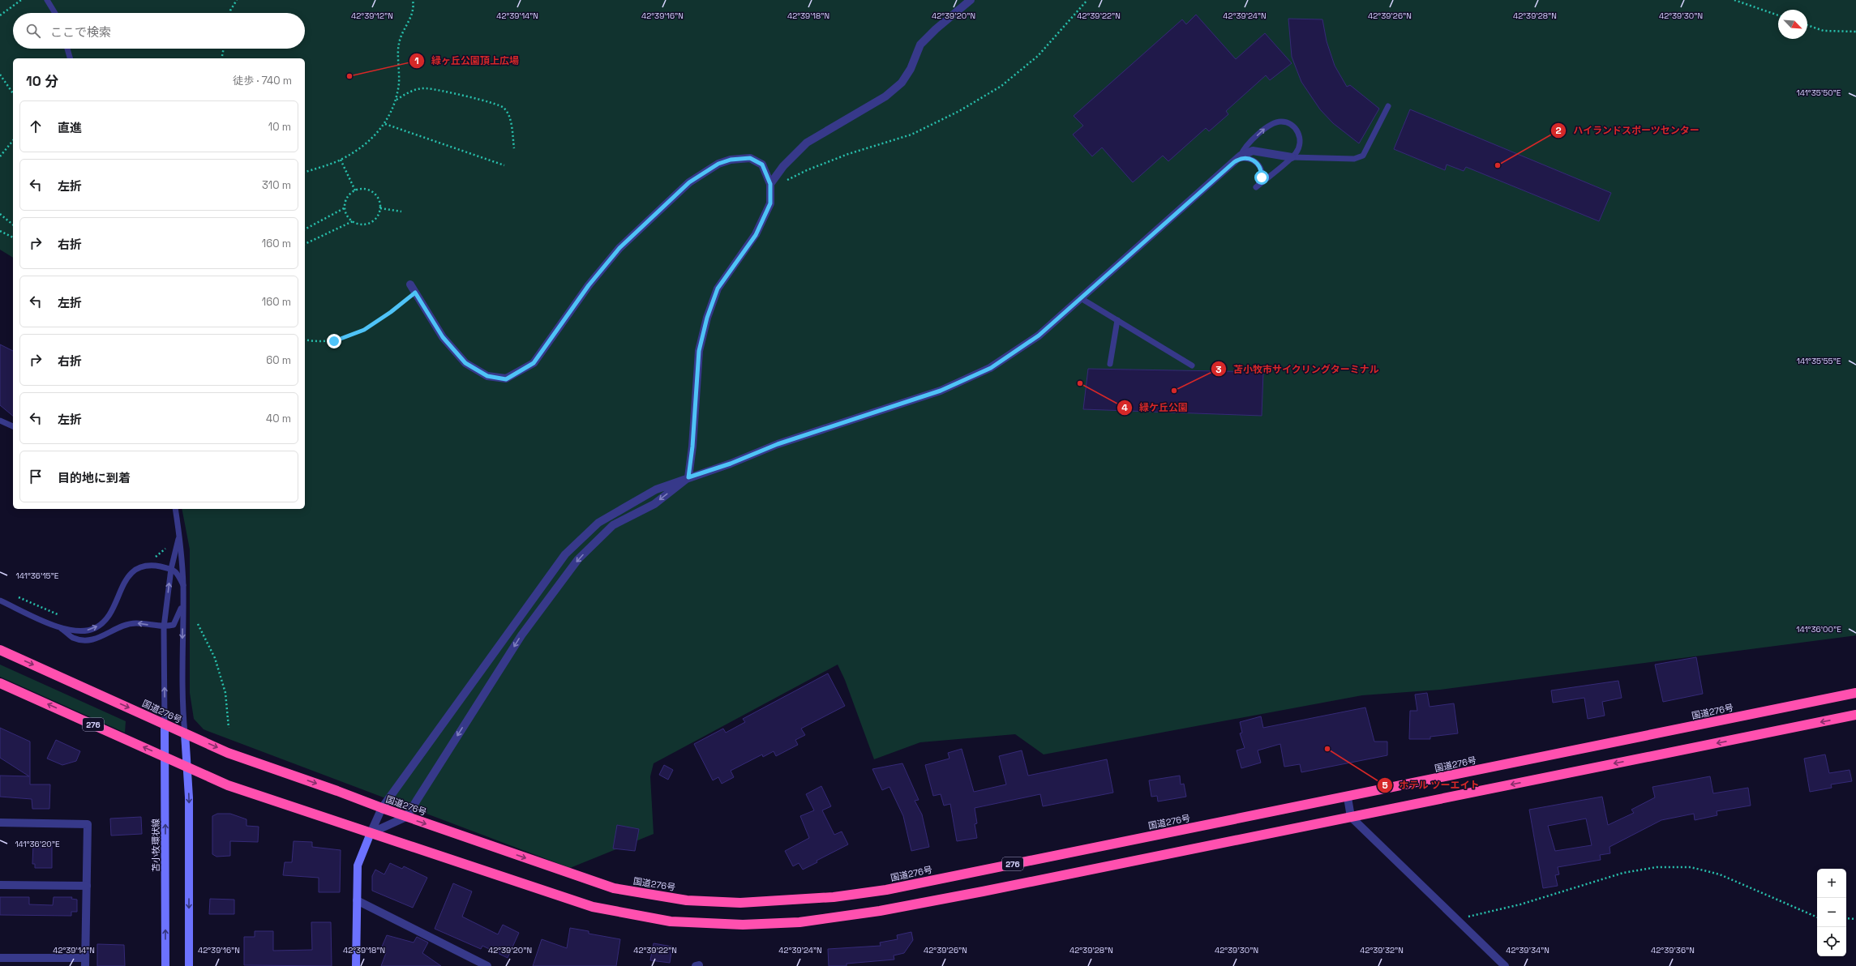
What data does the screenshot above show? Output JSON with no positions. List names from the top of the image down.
{
  "streets": {
    "highway": ["国道276号", "276"],
    "main road": ["苫小牧環状線"]
  },
  "crossings": [
    ["国道276号", "苫小牧環状線"],
    ["276", "苫小牧環状線"]
  ],
  "places": [
    "緑ヶ丘公園頂上広場",
    "ハイランドスポーツセンター",
    "緑ケ丘公園",
    "苫小牧市サイクリングターミナル",
    "ホテル ツーエイト"
  ],
  "north": "bottom right",
  "page": {
    "search": "ここで検索",
    "heading": ["10 分", "徒歩 · 740 m"],
    "list": [
      ["直進", "10 m"],
      ["左折", "310 m"],
      ["右折", "160 m"],
      ["左折", "160 m"],
      ["右折", "60 m"],
      ["左折", "40 m"],
      "目的地に到着"
    ],
    "map_buttons": ["+", "−"]
  },
  "coordinates": [
    "42°39'12\"N",
    "42°39'14\"N",
    "42°39'16\"N",
    "42°39'18\"N",
    "42°39'20\"N",
    "42°39'22\"N",
    "42°39'26\"N",
    "42°39'28\"N",
    "42°39'24\"N",
    "42°39'30\"N",
    "141°35'50\"E",
    "141°35'55\"E",
    "141°36'15\"E",
    "141°36'00\"E",
    "141°36'20\"E",
    "42°39'32\"N",
    "42°39'34\"N",
    "42°39'36\"N"
  ]
}
